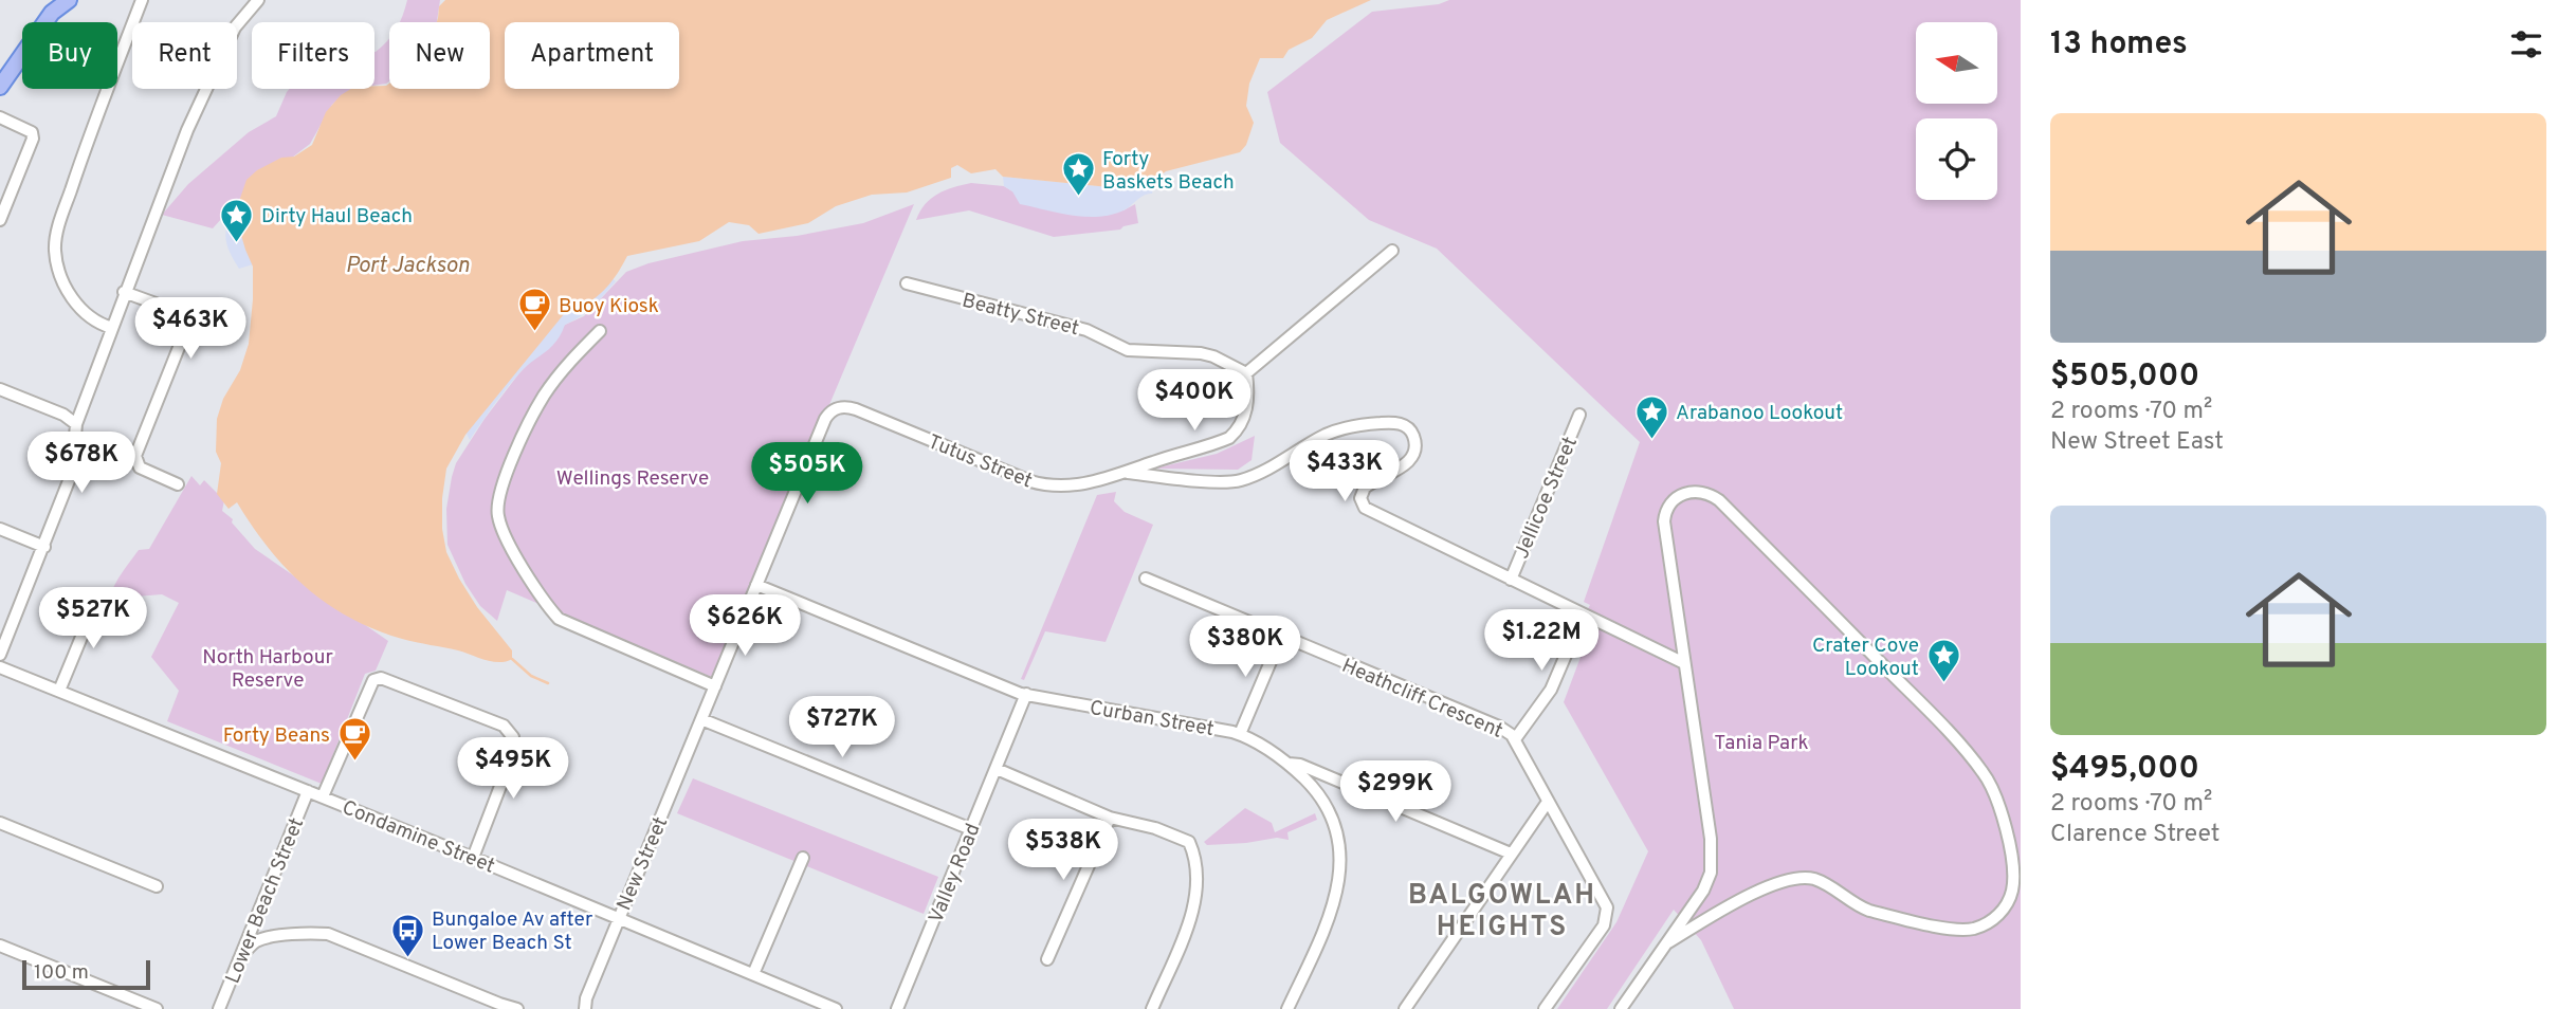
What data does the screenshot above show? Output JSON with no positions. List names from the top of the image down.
{
  "streets": {
    "street": [
      "Beatty Street",
      "Tutus Street",
      "Jellicoe Street",
      "Heathcliff Crescent",
      "Curban Street",
      "Condamine Street",
      "New Street",
      "Valley Road",
      "Lower Beach Street"
    ]
  },
  "crossings": [
    ["Beatty Street", "Tutus Street"],
    ["Tutus Street", "New Street"],
    ["Curban Street", "New Street"],
    ["Curban Street", "Valley Road"],
    ["Condamine Street", "New Street"],
    ["Condamine Street", "Lower Beach Street"]
  ],
  "districts": ["BALGOWLAH HEIGHTS"],
  "water": ["Port Jackson"],
  "parks": ["Wellings Reserve", "North Harbour Reserve", "Tania Park"],
  "places": {
    "place": [
      "Forty Baskets Beach",
      "Dirty Haul Beach",
      "Arabanoo Lookout",
      "Crater Cove Lookout"
    ],
    "cafe": ["Buoy Kiosk", "Forty Beans"],
    "bus stop": ["Bungaloe Av after Lower Beach St"]
  },
  "scale_bar": "100 m",
  "north": "left",
  "page": {
    "heading": "13 homes",
    "chip": [
      "Buy",
      "Rent",
      "Filters",
      "New",
      "Apartment"
    ],
    "list": [
      {
        "name": "$505,000",
        "note": "2 rooms · 70 m² · New Street East"
      },
      {
        "name": "$495,000",
        "note": "2 rooms · 70 m² · Clarence Street"
      }
    ],
    "price": [
      "$463K",
      "$400K",
      "$678K",
      "$433K",
      "$505K",
      "$527K",
      "$626K",
      "$1.22M",
      "$380K",
      "$727K",
      "$495K",
      "$299K",
      "$538K"
    ],
    "scale": "100 m"
  }
}
